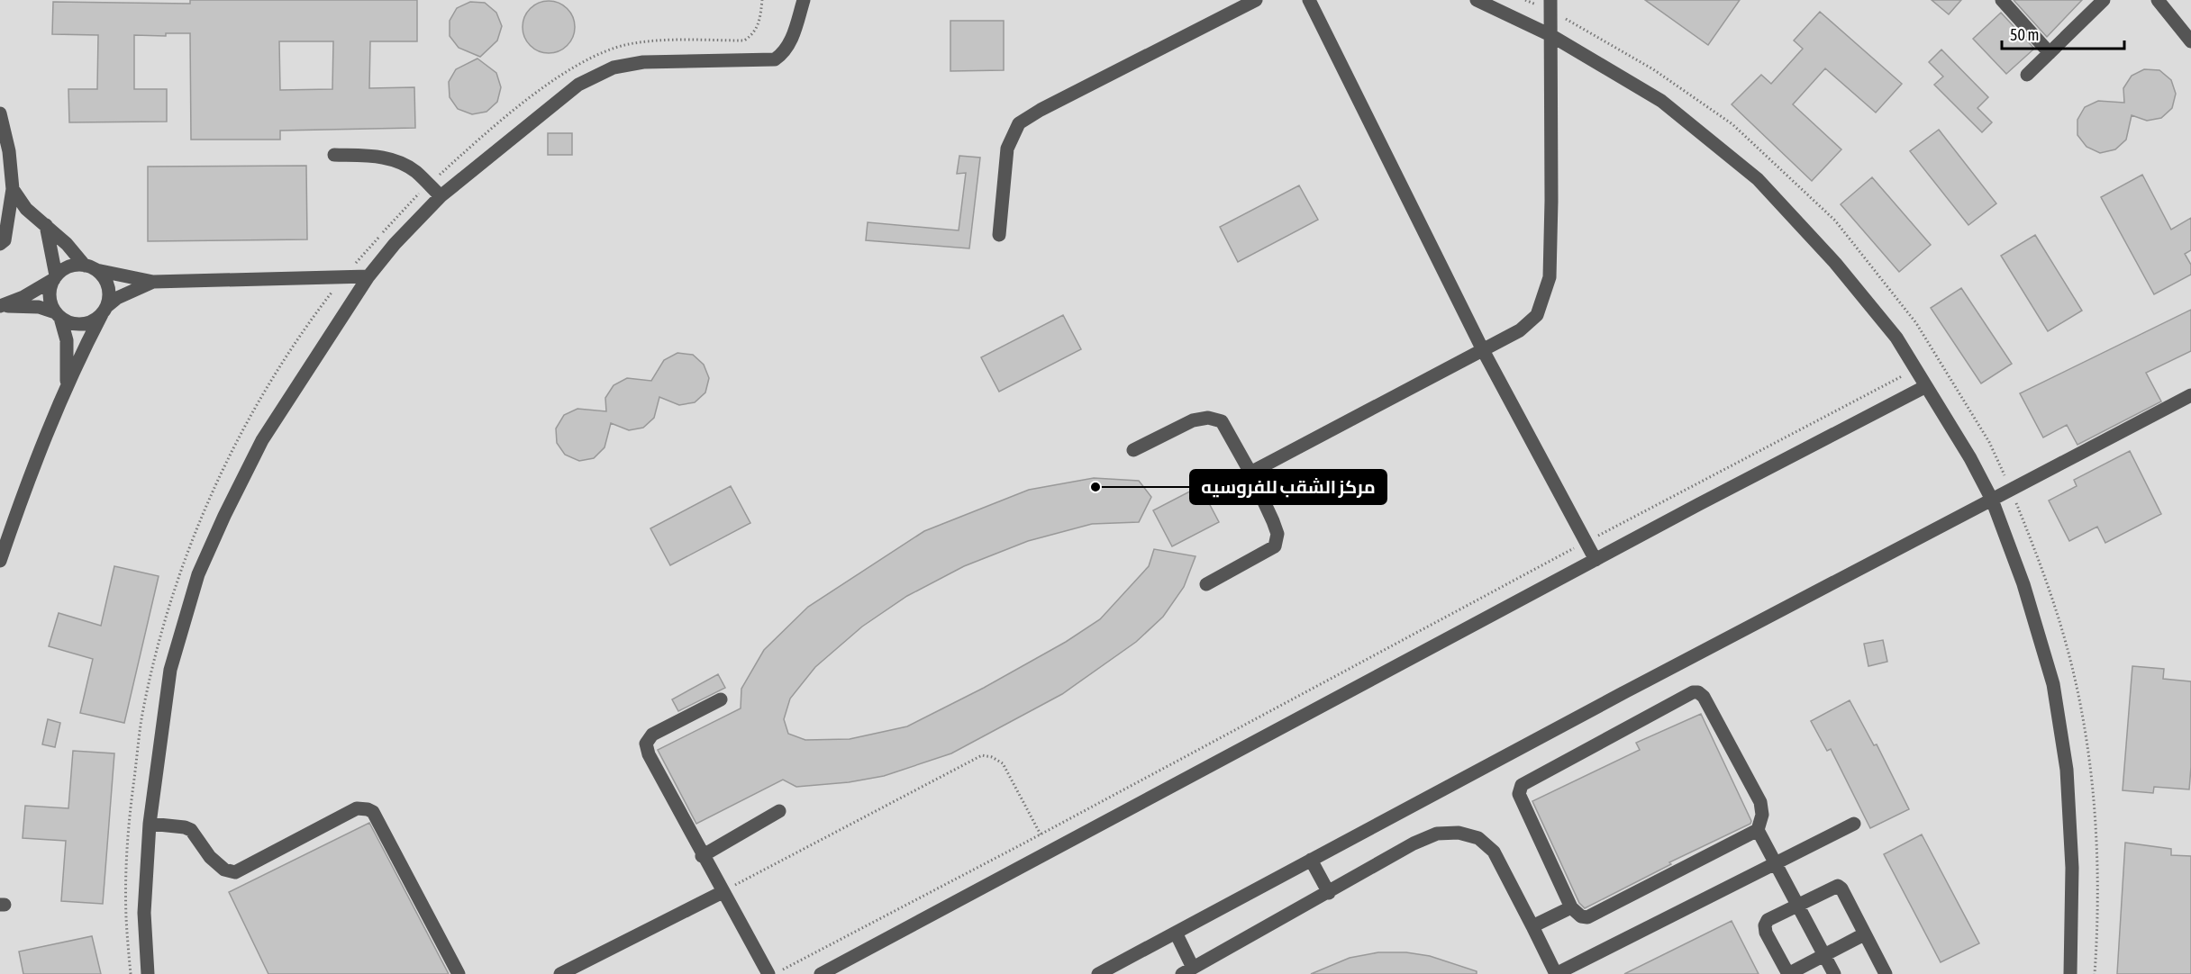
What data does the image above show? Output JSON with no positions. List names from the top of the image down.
{
  "places": ["مركز الشقب للفروسيه"],
  "scale_bar": "50 m"
}
